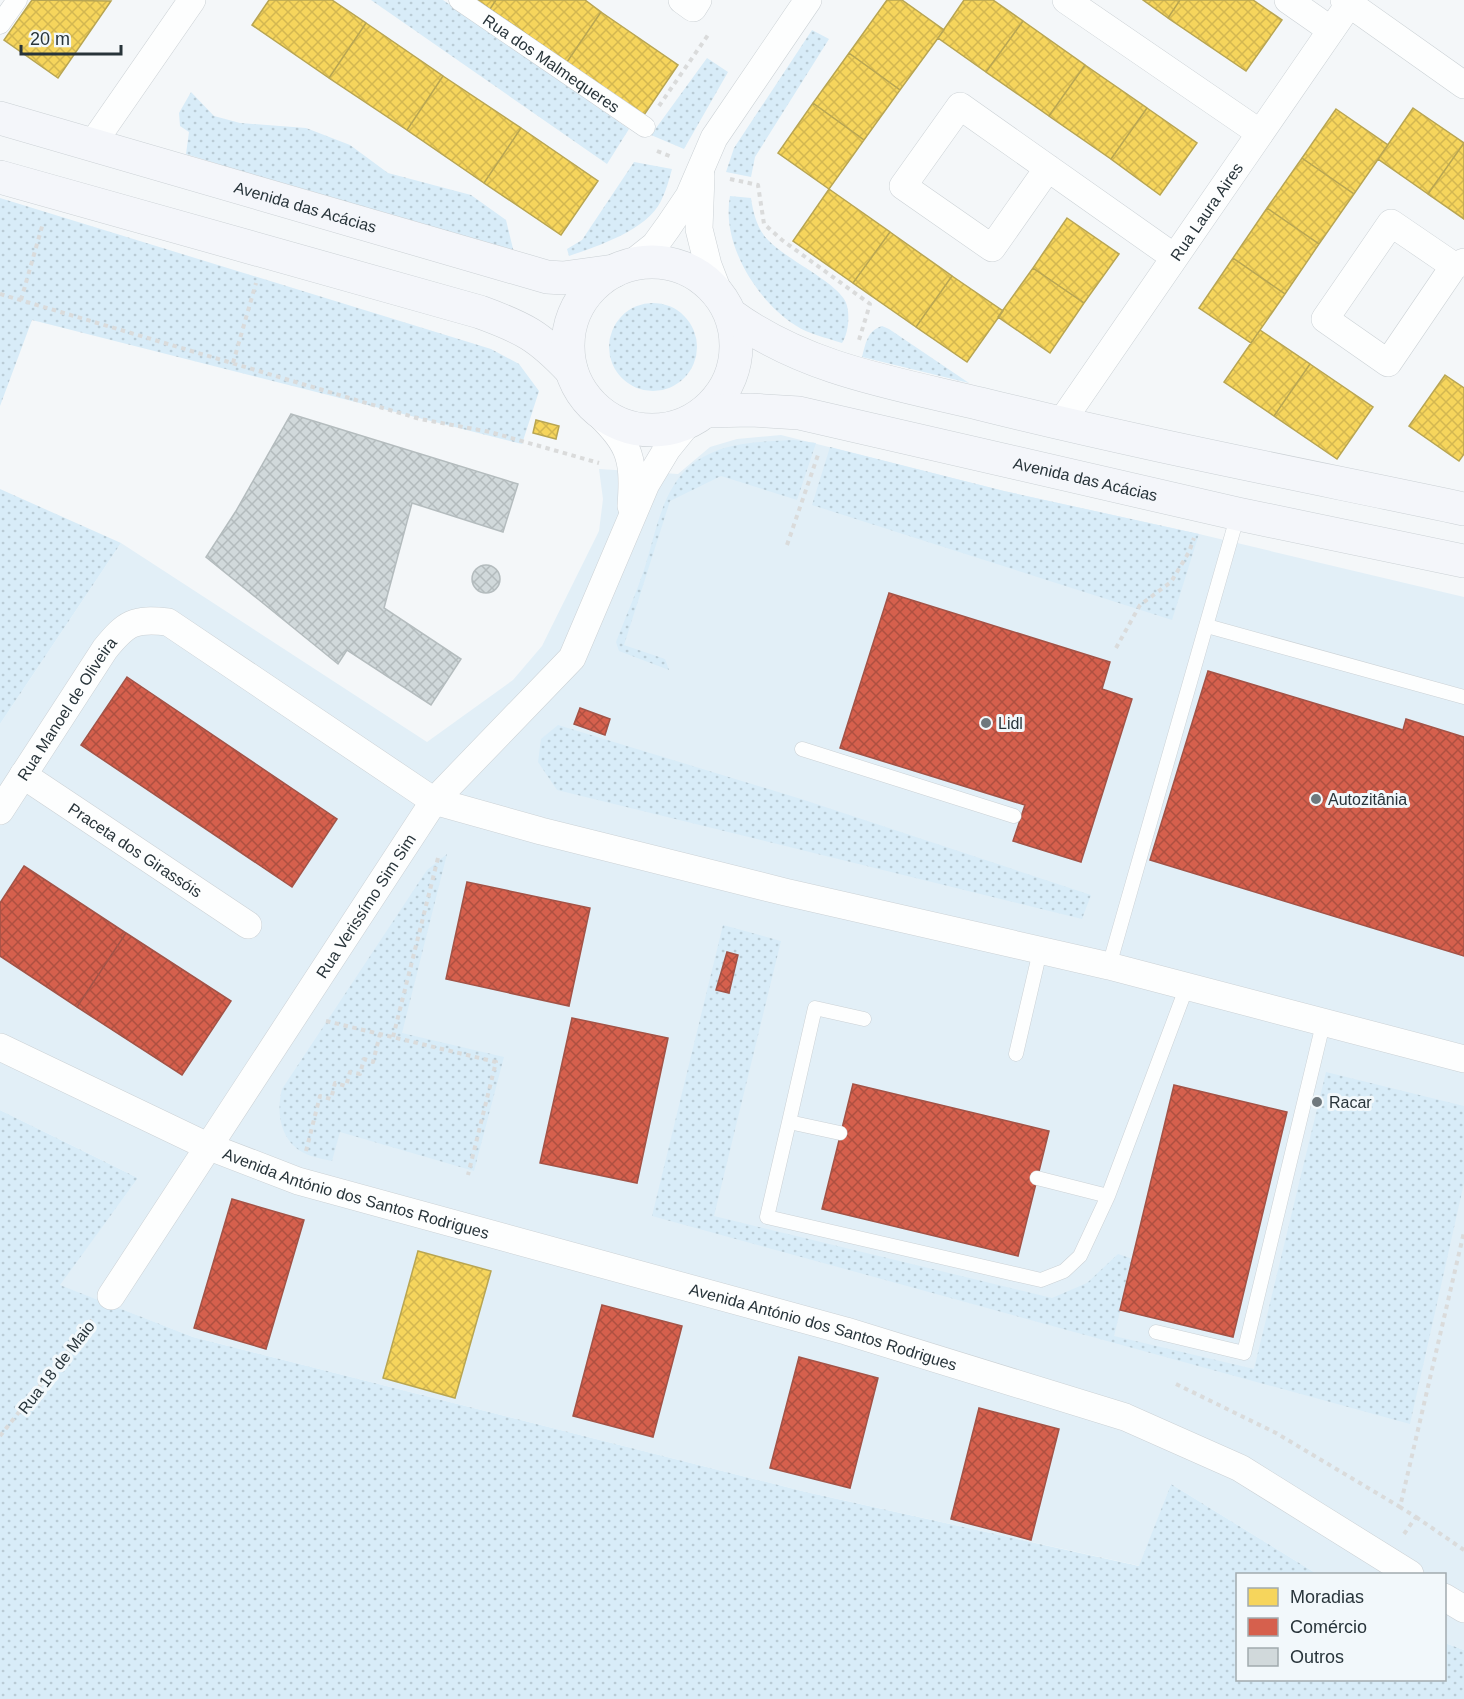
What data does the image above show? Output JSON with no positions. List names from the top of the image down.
{
  "streets": {
    "main road": ["Avenida das Acácias"],
    "street": [
      "Rua dos Malmequeres",
      "Rua Laura Aires",
      "Rua Manoel de Oliveira",
      "Praceta dos Girassóis",
      "Rua Verissímo Sim Sim",
      "Avenida António dos Santos Rodrigues"
    ],
    "path": ["Rua 18 de Maio"]
  },
  "crossings": [
    ["Avenida das Acácias", "Rua Laura Aires"],
    ["Avenida das Acácias", "Rua Verissímo Sim Sim"],
    ["Rua Manoel de Oliveira", "Praceta dos Girassóis"],
    ["Rua Manoel de Oliveira", "Rua Verissímo Sim Sim"],
    ["Rua Verissímo Sim Sim", "Avenida António dos Santos Rodrigues"],
    ["Rua Verissímo Sim Sim", "Rua 18 de Maio"]
  ],
  "places": ["Lidl", "Autozitânia", "Racar"],
  "legend": ["Moradias", "Comércio", "Outros"],
  "scale_bar": "20 m"
}
